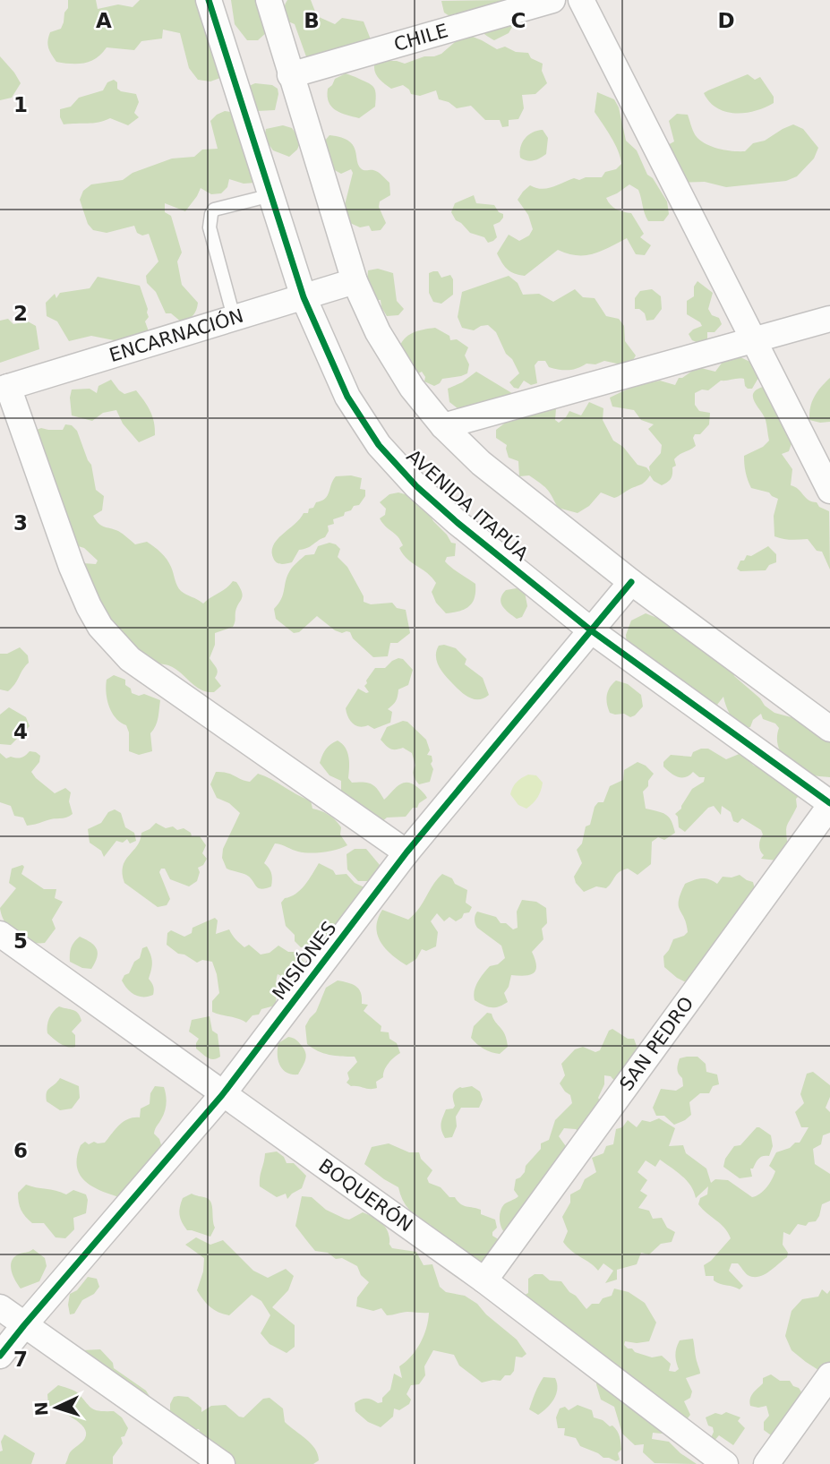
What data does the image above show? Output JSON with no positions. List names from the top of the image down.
{
  "streets": {
    "street": [
      "CHILE",
      "ENCARNACIÓN",
      "AVENIDA ITAPÚA",
      "MISIÓNES",
      "SAN PEDRO",
      "BOQUERÓN"
    ]
  },
  "crossings": [
    ["ENCARNACIÓN", "AVENIDA ITAPÚA"],
    ["AVENIDA ITAPÚA", "MISIÓNES"],
    ["AVENIDA ITAPÚA", "SAN PEDRO"],
    ["MISIÓNES", "BOQUERÓN"],
    ["SAN PEDRO", "BOQUERÓN"]
  ],
  "north": "left",
  "grid": {
    "columns": [
      "A",
      "B",
      "C",
      "D"
    ],
    "rows": [
      "1",
      "2",
      "3",
      "4",
      "5",
      "6",
      "7"
    ]
  }
}
